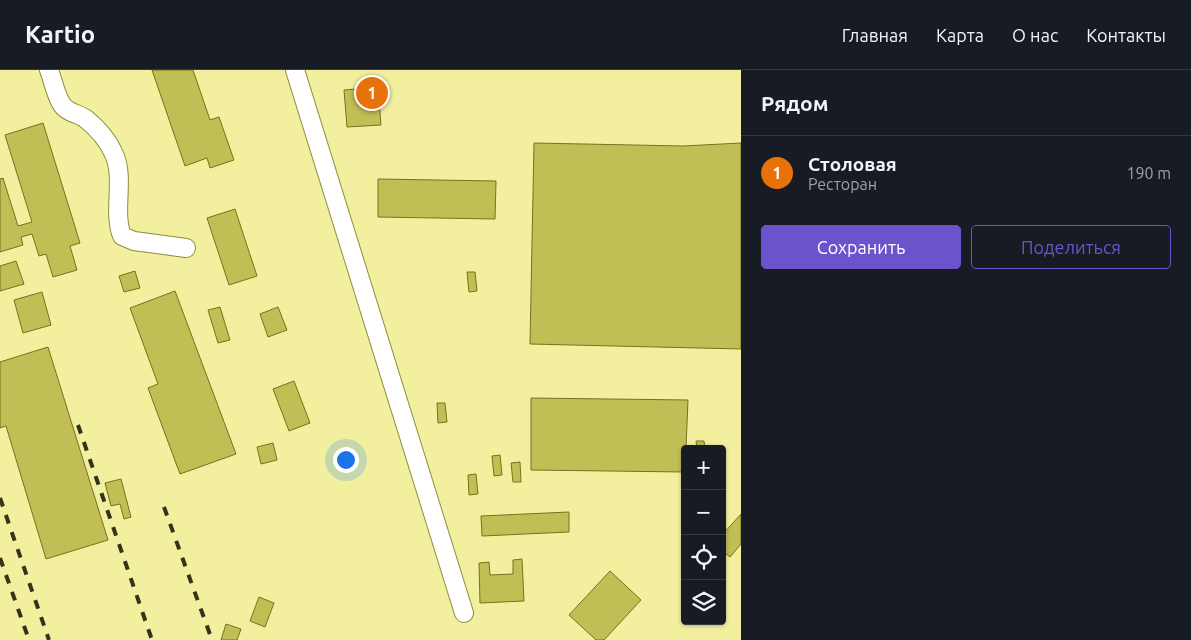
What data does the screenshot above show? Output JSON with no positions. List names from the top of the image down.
{
  "page": {
    "header": "Kartio",
    "nav": [
      "Главная",
      "Карта",
      "О нас",
      "Контакты"
    ],
    "heading": "Рядом",
    "pins": "1",
    "list": [
      {
        "mark": "1",
        "name": "Столовая",
        "note": "Ресторан",
        "value": "190 m"
      }
    ],
    "buttons": ["Сохранить", "Поделиться"],
    "map_buttons": ["+", "−"]
  }
}
